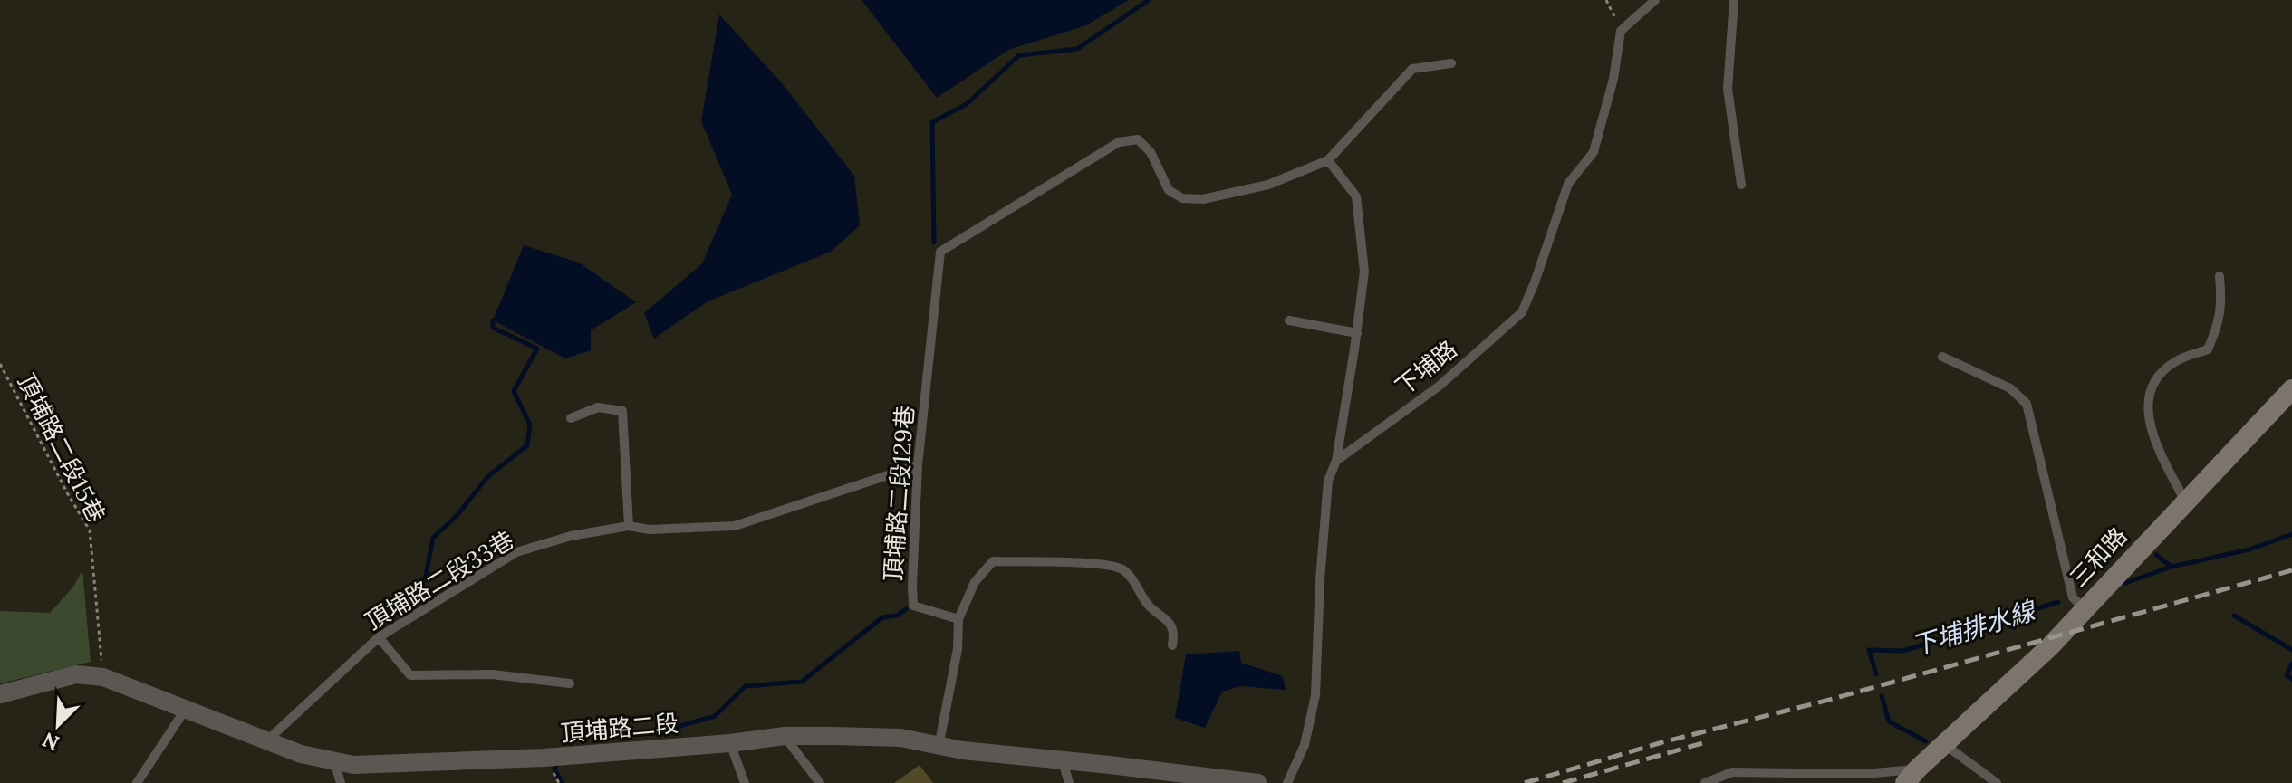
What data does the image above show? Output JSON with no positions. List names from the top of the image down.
{
  "streets": {
    "main road": ["三和路"],
    "street": ["頂埔路二段"],
    "lane": ["下埔路", "頂埔路二段129巷", "頂埔路二段33巷"],
    "path": ["頂埔路二段15巷"]
  },
  "crossings": [
    ["頂埔路二段15巷", "頂埔路二段"],
    ["頂埔路二段129巷", "頂埔路二段33巷"],
    ["頂埔路二段33巷", "頂埔路二段"]
  ],
  "water": ["下埔排水線"],
  "north": "bottom left"
}
